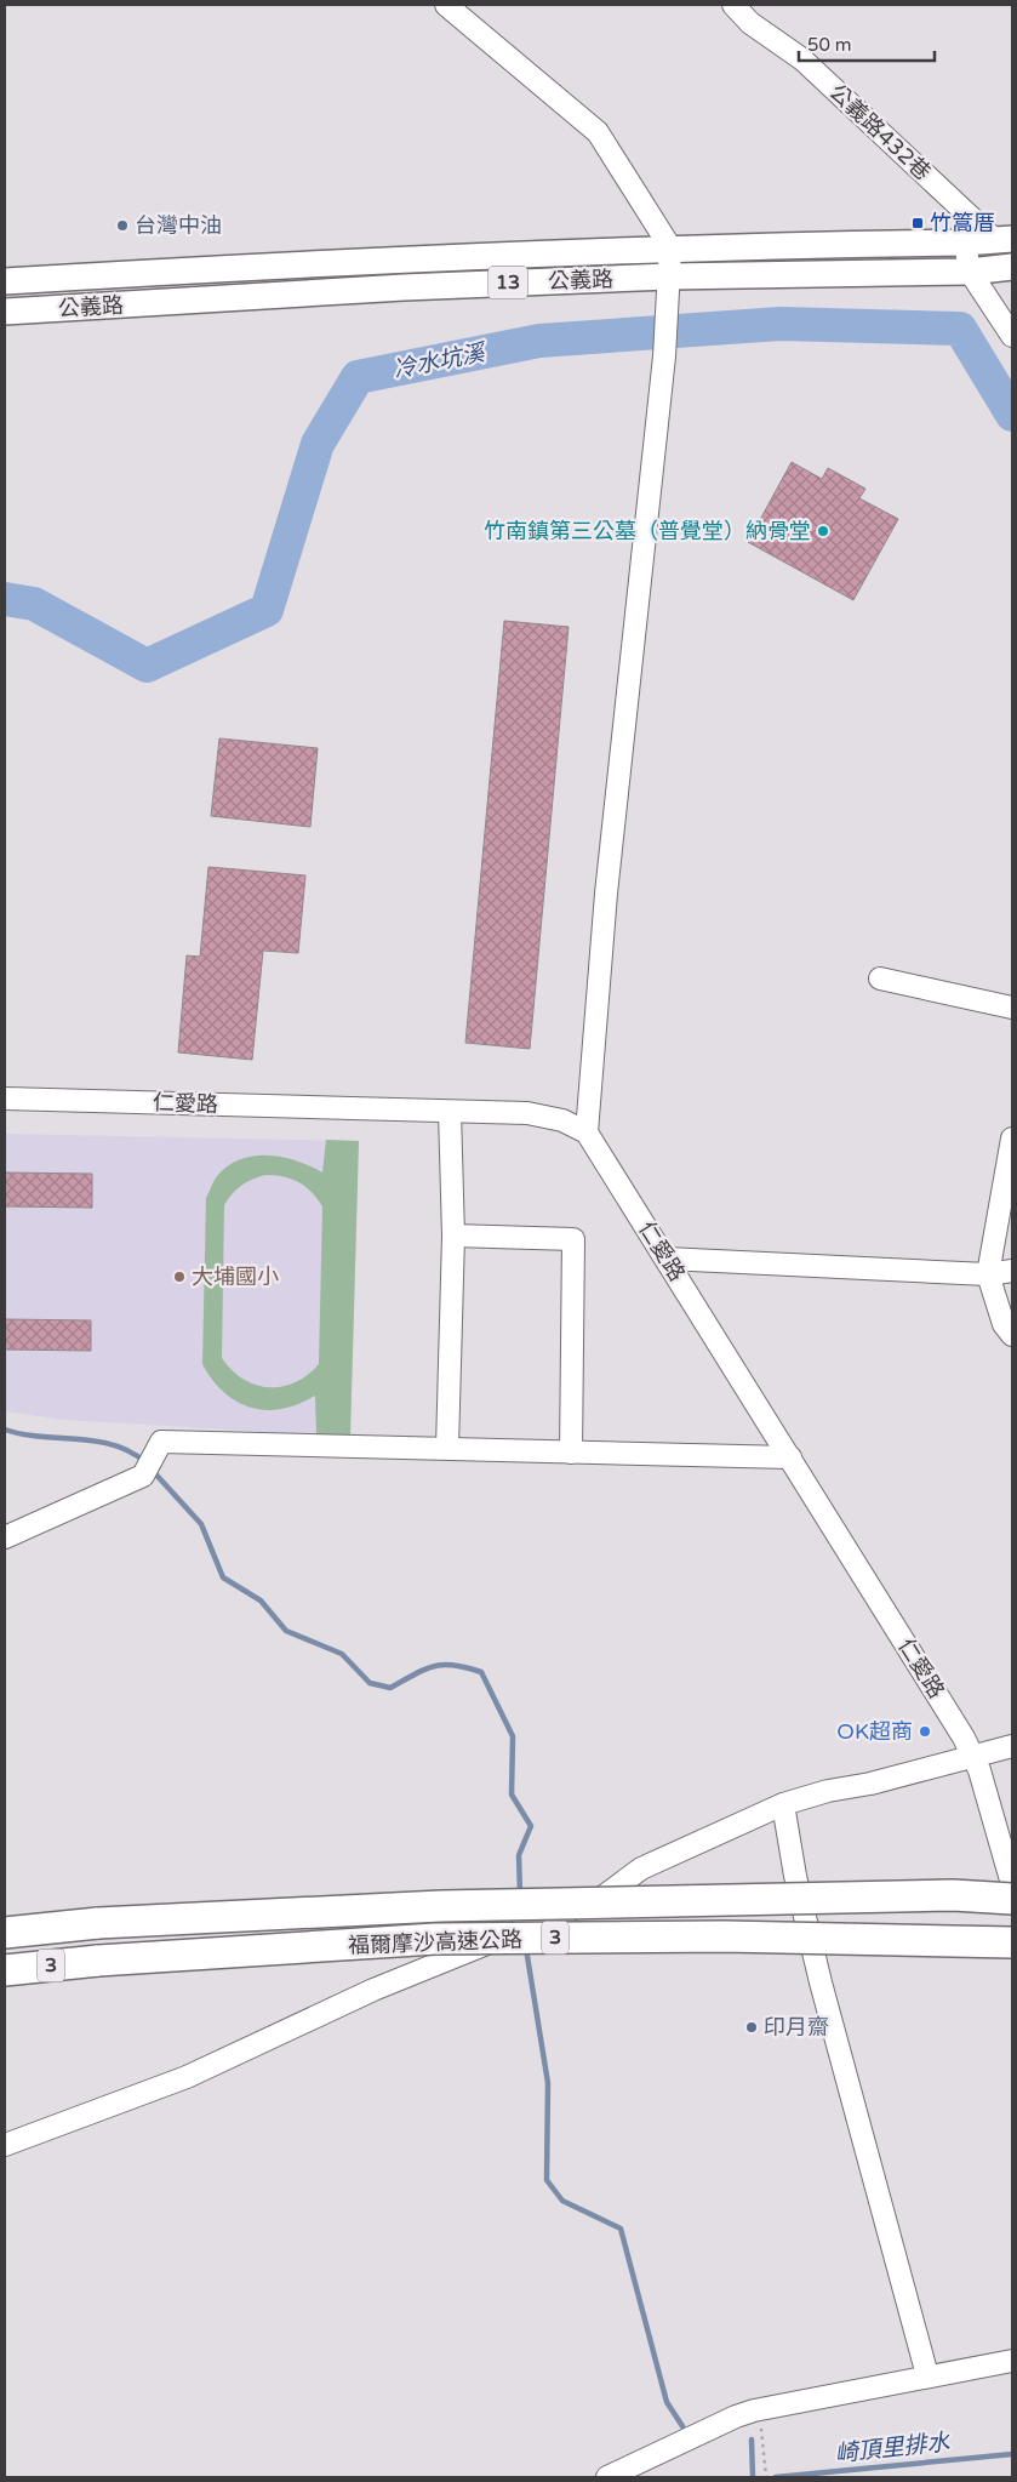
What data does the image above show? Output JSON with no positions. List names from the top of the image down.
{
  "streets": {
    "highway": ["3", "福爾摩沙高速公路"],
    "main road": ["公義路", "13"],
    "street": ["公義路432巷", "仁愛路"]
  },
  "crossings": [
    ["公義路432巷", "公義路"]
  ],
  "water": ["冷水坑溪", "崎頂里排水"],
  "places": {
    "transit": ["竹篙厝"],
    "other": [
      "台灣中油",
      "竹南鎮第三公墓（普覺堂）納骨堂",
      "大埔國小",
      "OK超商",
      "印月齋"
    ]
  },
  "scale_bar": "50 m"
}
